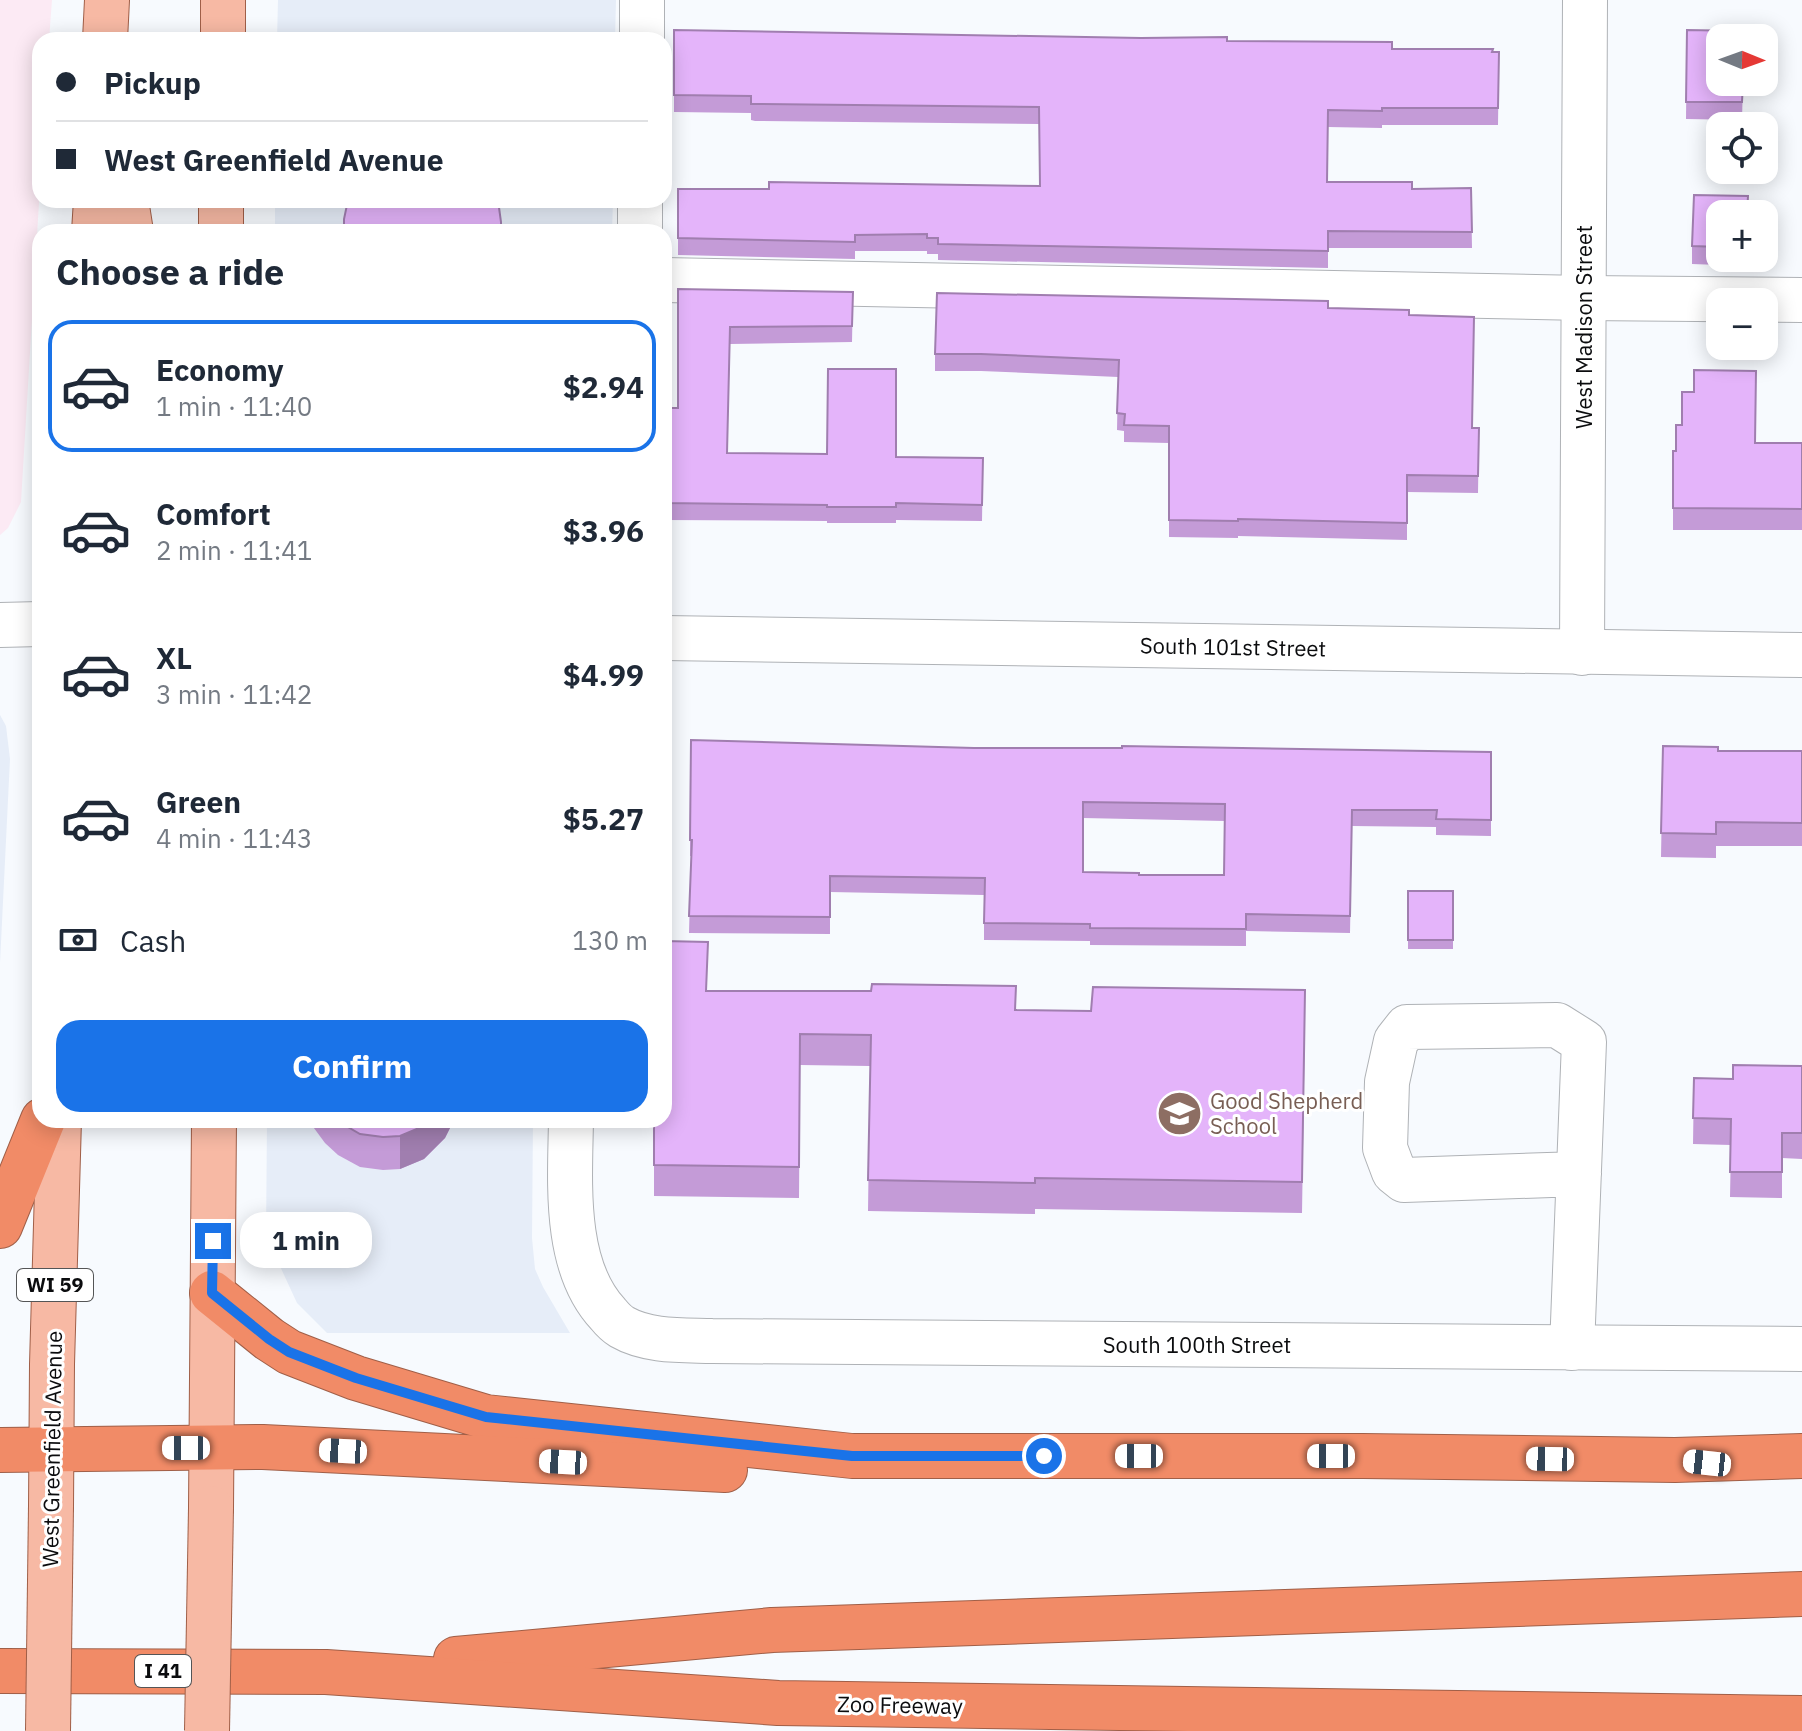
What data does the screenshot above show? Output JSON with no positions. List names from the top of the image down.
{
  "streets": {
    "highway": ["I 41", "Zoo Freeway"],
    "main road": ["WI 59", "West Greenfield Avenue"],
    "street": ["West Madison Street", "South 101st Street", "South 100th Street"]
  },
  "crossings": [
    ["West Madison Street", "South 101st Street"]
  ],
  "places": {
    "school or university": ["Good Shepherd School"]
  },
  "north": "right",
  "page": {
    "map_buttons": ["+", "−"],
    "banner": ["Pickup", "West Greenfield Avenue"],
    "heading": "Choose a ride",
    "list": [
      {
        "name": "Economy",
        "note": "1 min · 11:40",
        "value": "$2.94"
      },
      {
        "name": "Comfort",
        "note": "2 min · 11:41",
        "value": "$3.96"
      },
      {
        "name": "XL",
        "note": "3 min · 11:42",
        "value": "$4.99"
      },
      {
        "name": "Green",
        "note": "4 min · 11:43",
        "value": "$5.27"
      }
    ],
    "pay": ["Cash", "130 m"],
    "buttons": "Confirm",
    "bubble": "1 min"
  }
}
